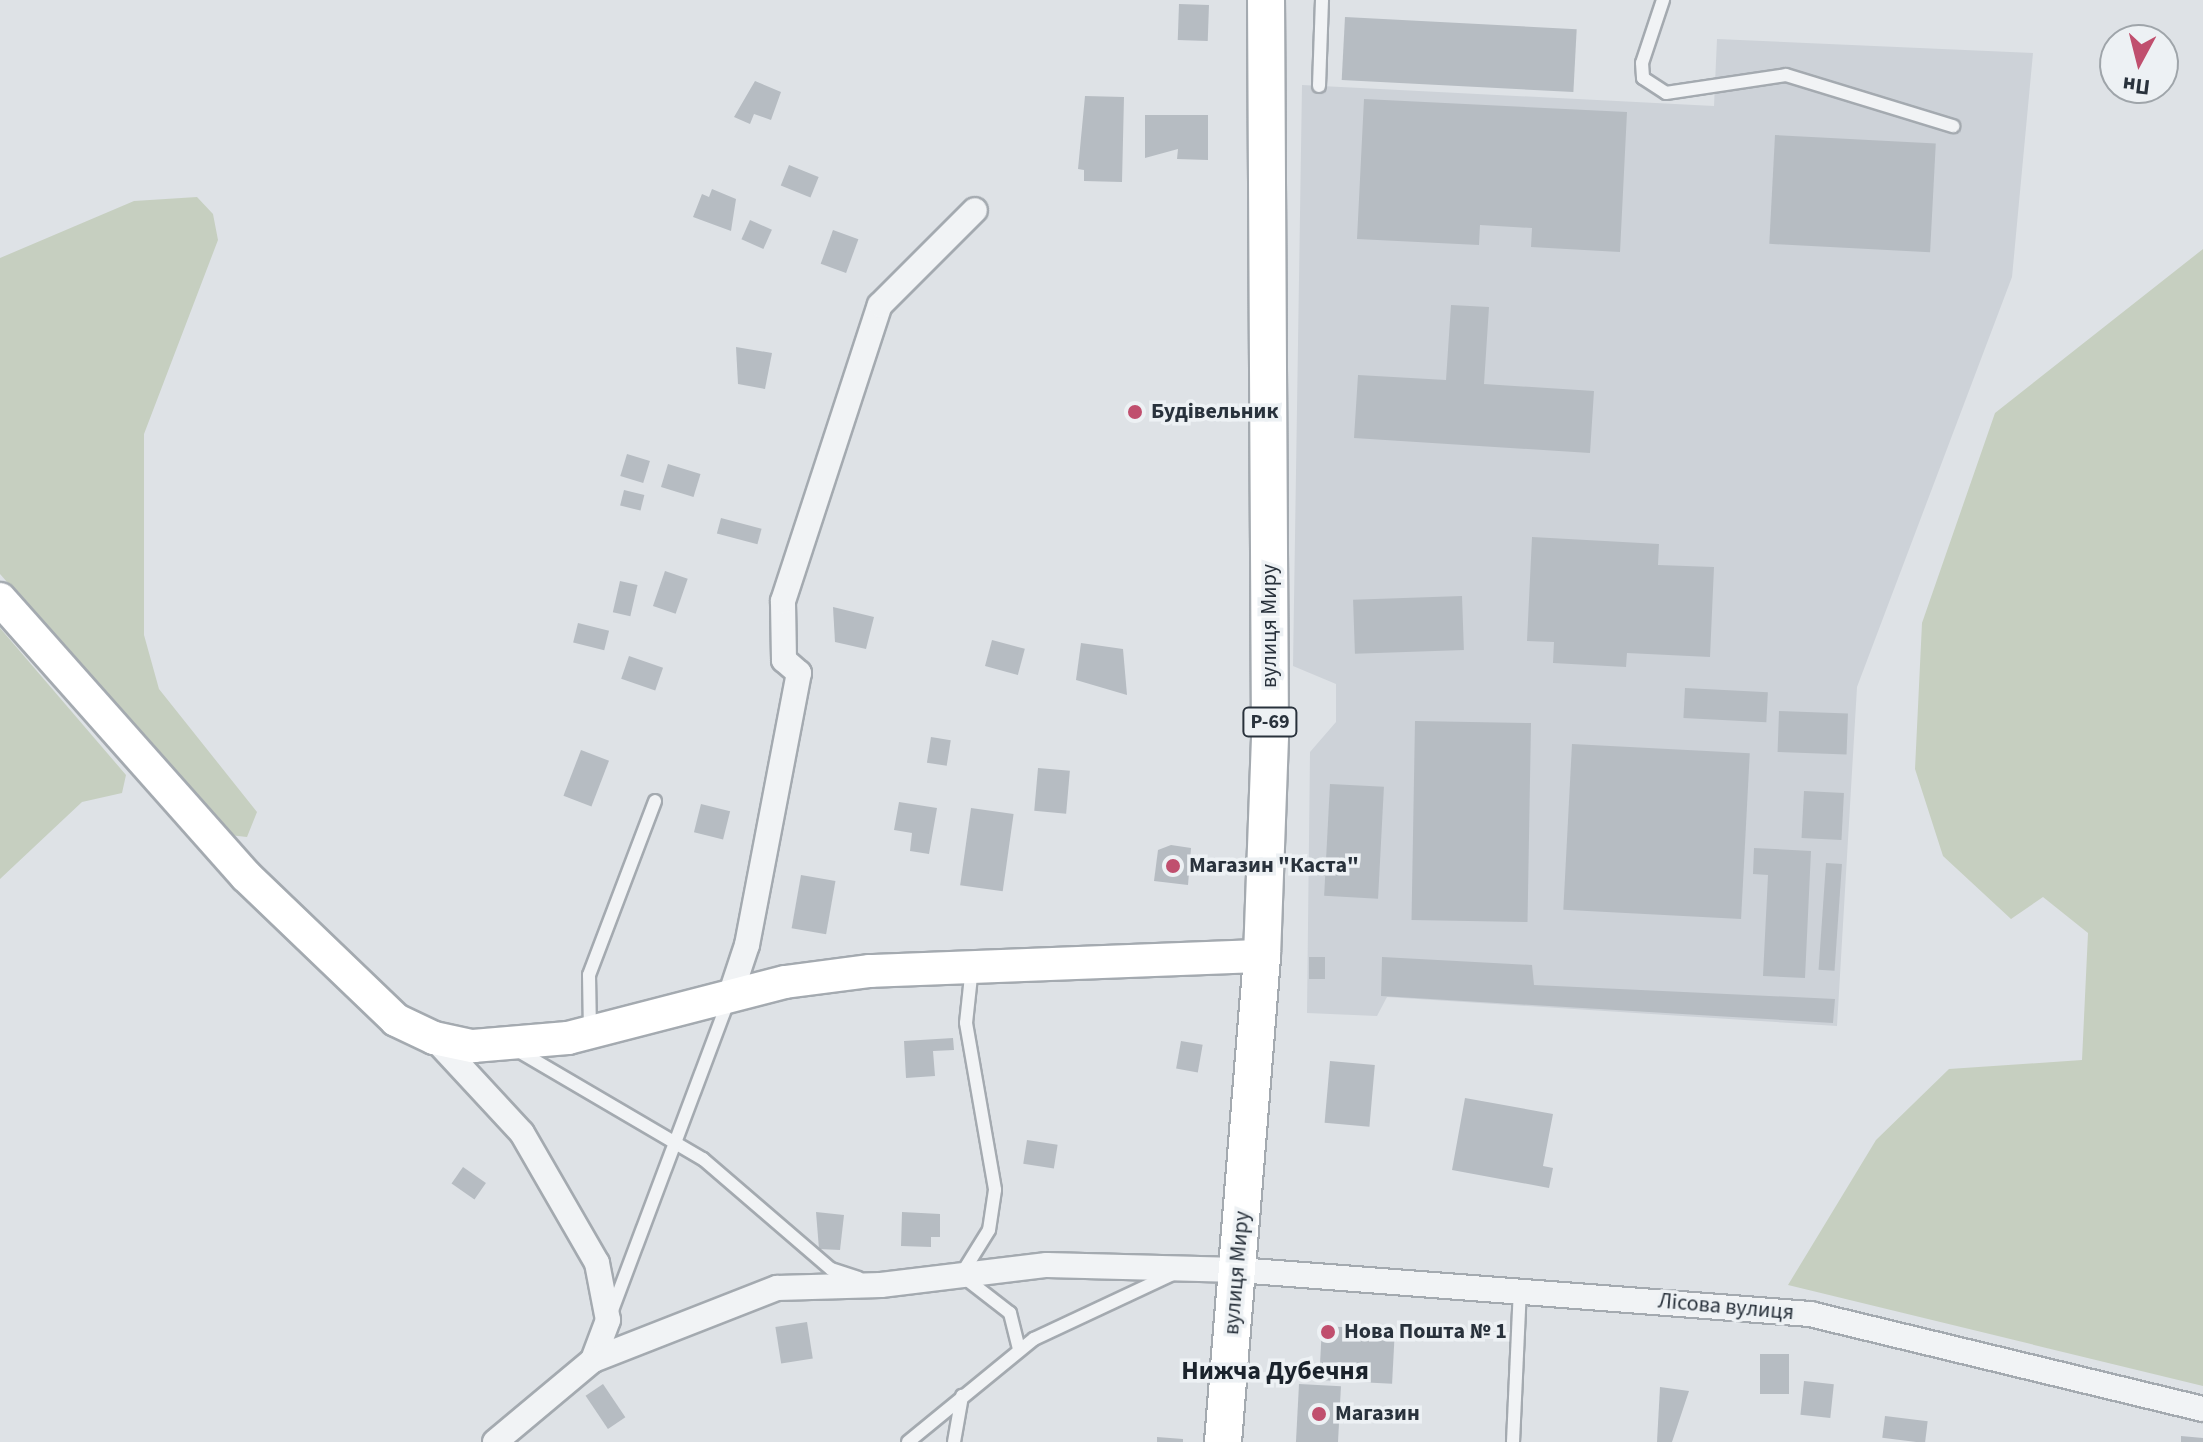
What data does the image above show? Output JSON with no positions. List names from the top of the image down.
{
  "streets": {
    "main road": ["вулиця Миру", "Р-69"],
    "street": ["Лісова вулиця"]
  },
  "crossings": [
    ["вулиця Миру", "Лісова вулиця"]
  ],
  "districts": ["Нижча Дубечня"],
  "places": [
    "Будівельник",
    "Магазин \"Каста\"",
    "Нова Пошта № 1",
    "Магазин"
  ],
  "north": "bottom"
}
